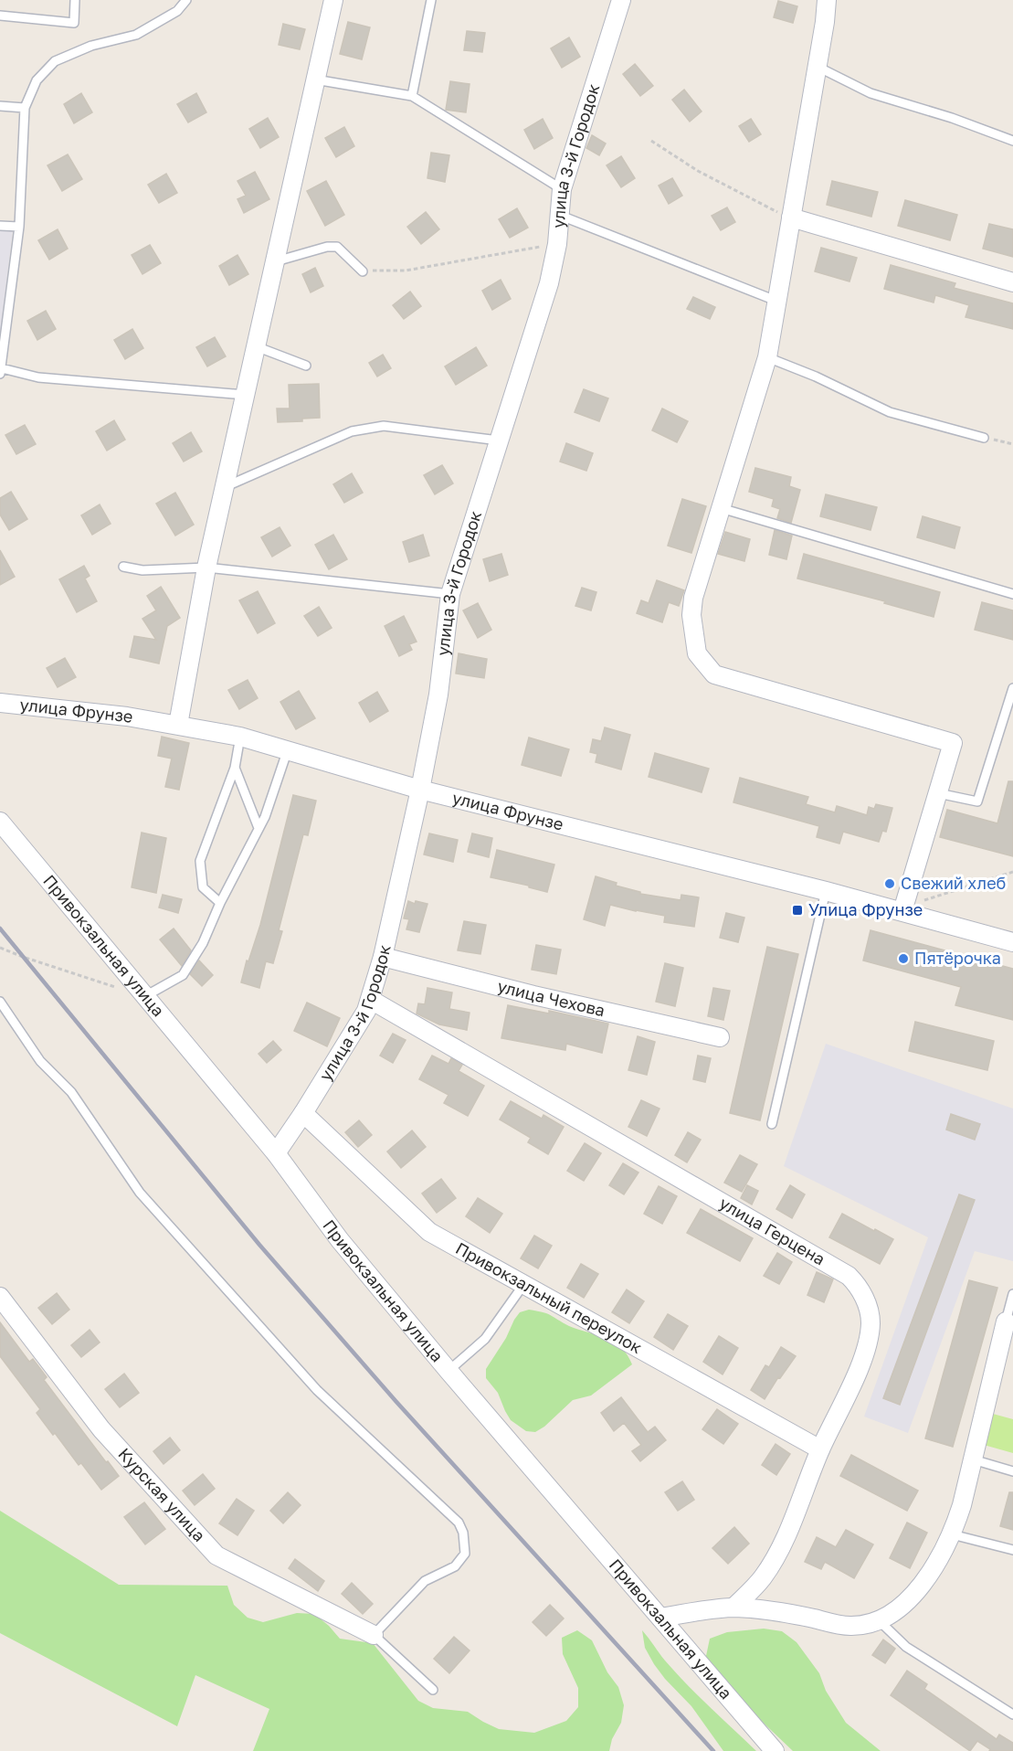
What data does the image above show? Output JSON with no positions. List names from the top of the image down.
{
  "streets": {
    "street": [
      "улица 3-й Городок",
      "улица Фрунзе",
      "Привокзальная улица",
      "улица Чехова",
      "улица Герцена",
      "Привокзальный переулок",
      "Курская улица"
    ]
  },
  "crossings": [
    ["улица 3-й Городок", "улица Фрунзе"],
    ["улица 3-й Городок", "Привокзальная улица"],
    ["улица 3-й Городок", "улица Чехова"],
    ["улица 3-й Городок", "улица Герцена"],
    ["улица 3-й Городок", "Привокзальный переулок"],
    ["улица Герцена", "Привокзальный переулок"]
  ],
  "places": {
    "other": ["Свежий хлеб", "Пятёрочка"],
    "transit": ["Улица Фрунзе"]
  }
}
